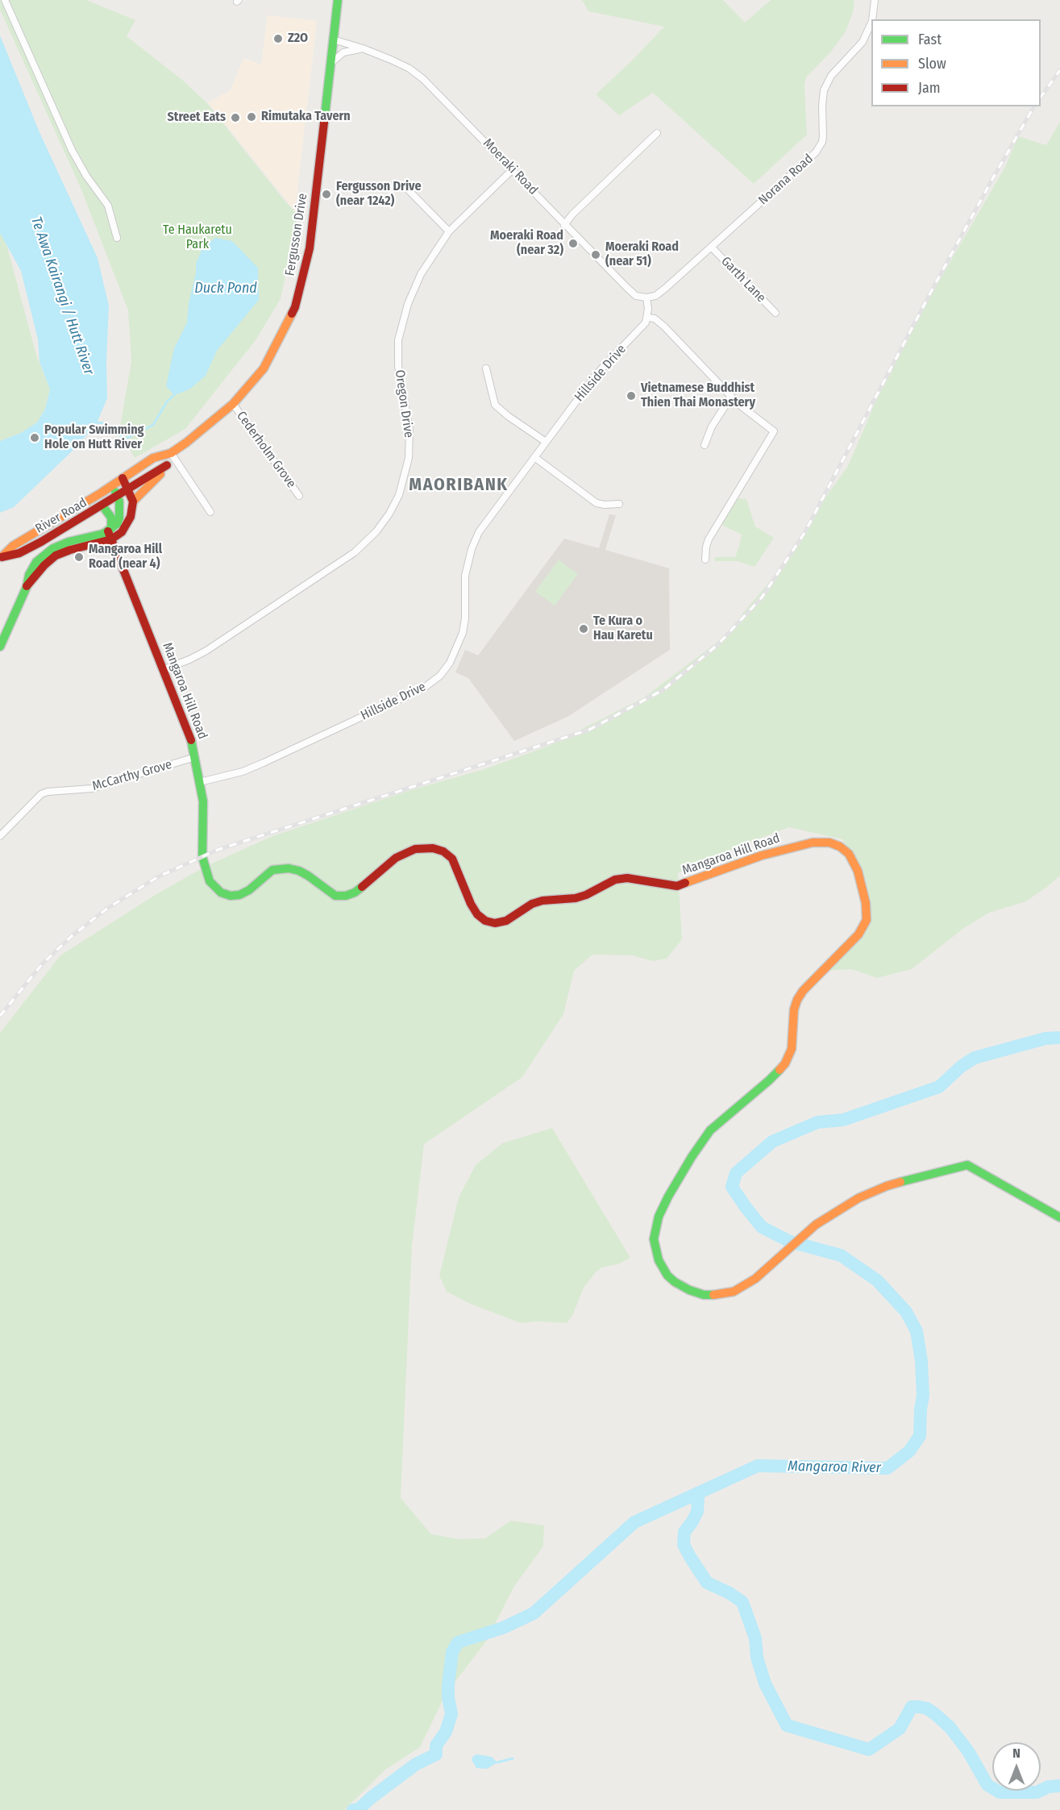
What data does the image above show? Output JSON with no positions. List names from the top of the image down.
{
  "streets": {
    "main road": ["Fergusson Drive", "River Road", "Mangaroa Hill Road"],
    "street": [
      "Moeraki Road",
      "Norana Road",
      "Garth Lane",
      "Hillside Drive",
      "Oregon Drive",
      "Cederholm Grove",
      "McCarthy Grove"
    ]
  },
  "crossings": [
    ["Moeraki Road", "Norana Road"],
    ["Moeraki Road", "Fergusson Drive"],
    ["Moeraki Road", "Oregon Drive"],
    ["Norana Road", "Garth Lane"],
    ["Fergusson Drive", "Cederholm Grove"],
    ["Fergusson Drive", "River Road"],
    ["Hillside Drive", "Mangaroa Hill Road"],
    ["Oregon Drive", "Mangaroa Hill Road"],
    ["River Road", "Mangaroa Hill Road"],
    ["Mangaroa Hill Road", "McCarthy Grove"]
  ],
  "districts": ["MAORIBANK"],
  "water": ["Duck Pond", "Te Awa Kairangi / Hutt River", "Mangaroa River"],
  "parks": ["Te Haukaretu Park"],
  "places": [
    "Z2O",
    "Rimutaka Tavern",
    "Street Eats",
    "Fergusson Drive (near 1242)",
    "Moeraki Road (near 32)",
    "Moeraki Road (near 51)",
    "Vietnamese Buddhist Thien Thai Monastery",
    "Popular Swimming Hole on Hutt River",
    "Mangaroa Hill Road (near 4)",
    "Te Kura o Hau Karetu"
  ],
  "legend": ["Fast", "Slow", "Jam"],
  "north": "top"
}
